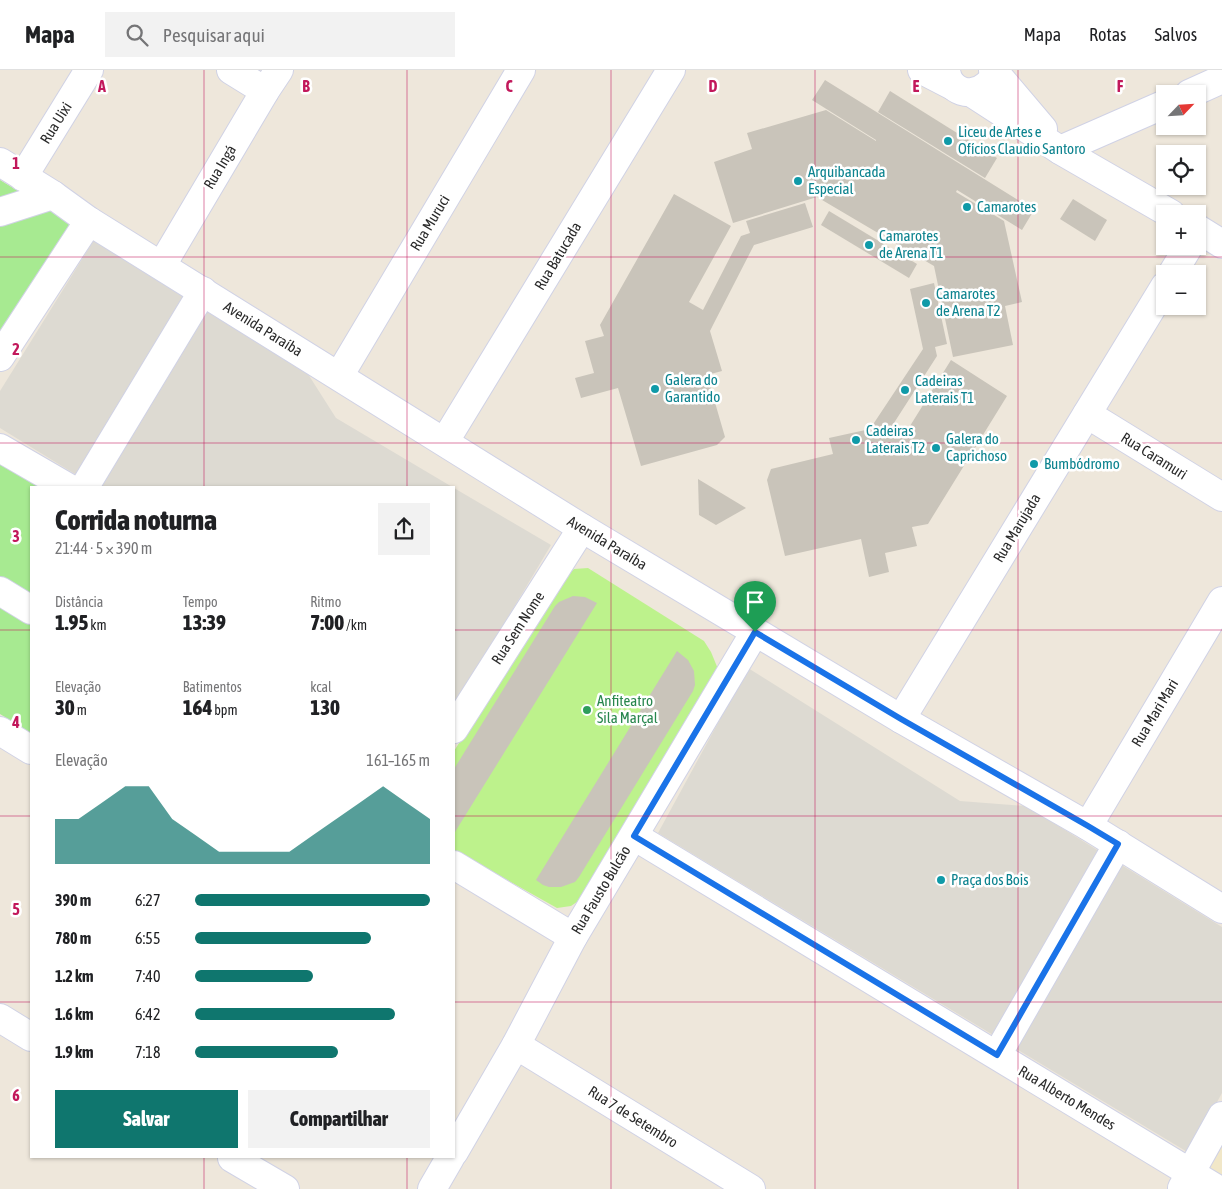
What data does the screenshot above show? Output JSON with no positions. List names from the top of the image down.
{
  "streets": {
    "street": [
      "Rua Uixi",
      "Rua Ingá",
      "Rua Muruci",
      "Rua Batucada",
      "Avenida Paraíba",
      "Rua Caramuri",
      "Rua Marujada",
      "Rua Sem Nome",
      "Rua Mari Mari",
      "Rua Fausto Bulcão",
      "Rua Alberto Mendes",
      "Rua 7 de Setembro"
    ]
  },
  "crossings": [
    ["Rua Uixi", "Avenida Paraíba"],
    ["Rua Ingá", "Avenida Paraíba"],
    ["Rua Muruci", "Avenida Paraíba"],
    ["Rua Batucada", "Avenida Paraíba"],
    ["Avenida Paraíba", "Rua Marujada"],
    ["Avenida Paraíba", "Rua Sem Nome"],
    ["Avenida Paraíba", "Rua Mari Mari"],
    ["Avenida Paraíba", "Rua Fausto Bulcão"],
    ["Rua Caramuri", "Rua Marujada"],
    ["Rua Fausto Bulcão", "Rua Alberto Mendes"],
    ["Rua Fausto Bulcão", "Rua 7 de Setembro"]
  ],
  "places": [
    "Liceu de Artes e Ofícios Claudio Santoro",
    "Arquibancada Especial",
    "Camarotes",
    "Camarotes de Arena T1",
    "Camarotes de Arena T2",
    "Galera do Garantido",
    "Cadeiras Laterais T1",
    "Cadeiras Laterais T2",
    "Galera do Caprichoso",
    "Bumbódromo",
    "Anfiteatro Sila Marçal",
    "Praça dos Bois"
  ],
  "north": "top right",
  "page": {
    "header": "Mapa",
    "search": "Pesquisar aqui",
    "nav": ["Mapa", "Rotas", "Salvos"],
    "map_buttons": ["+", "−"],
    "heading": ["Corrida noturna", "21:44 · 5 × 390 m"],
    "stats": [
      ["Distância", "1.95 km"],
      ["Tempo", "13:39"],
      ["Ritmo", "7:00 /km"],
      ["Elevação", "30 m"],
      ["Batimentos", "164 bpm"],
      ["kcal", "130"]
    ],
    "chart": ["Elevação", "161–165 m"],
    "list": [
      {
        "name": "390 m",
        "note": "6:27"
      },
      {
        "name": "780 m",
        "note": "6:55"
      },
      {
        "name": "1.2 km",
        "note": "7:40"
      },
      {
        "name": "1.6 km",
        "note": "6:42"
      },
      {
        "name": "1.9 km",
        "note": "7:18"
      }
    ],
    "buttons": ["Salvar", "Compartilhar"]
  },
  "grid": {
    "columns": [
      "A",
      "B",
      "C",
      "D",
      "E",
      "F"
    ],
    "rows": [
      "1",
      "2",
      "3",
      "4",
      "5",
      "6"
    ]
  }
}
